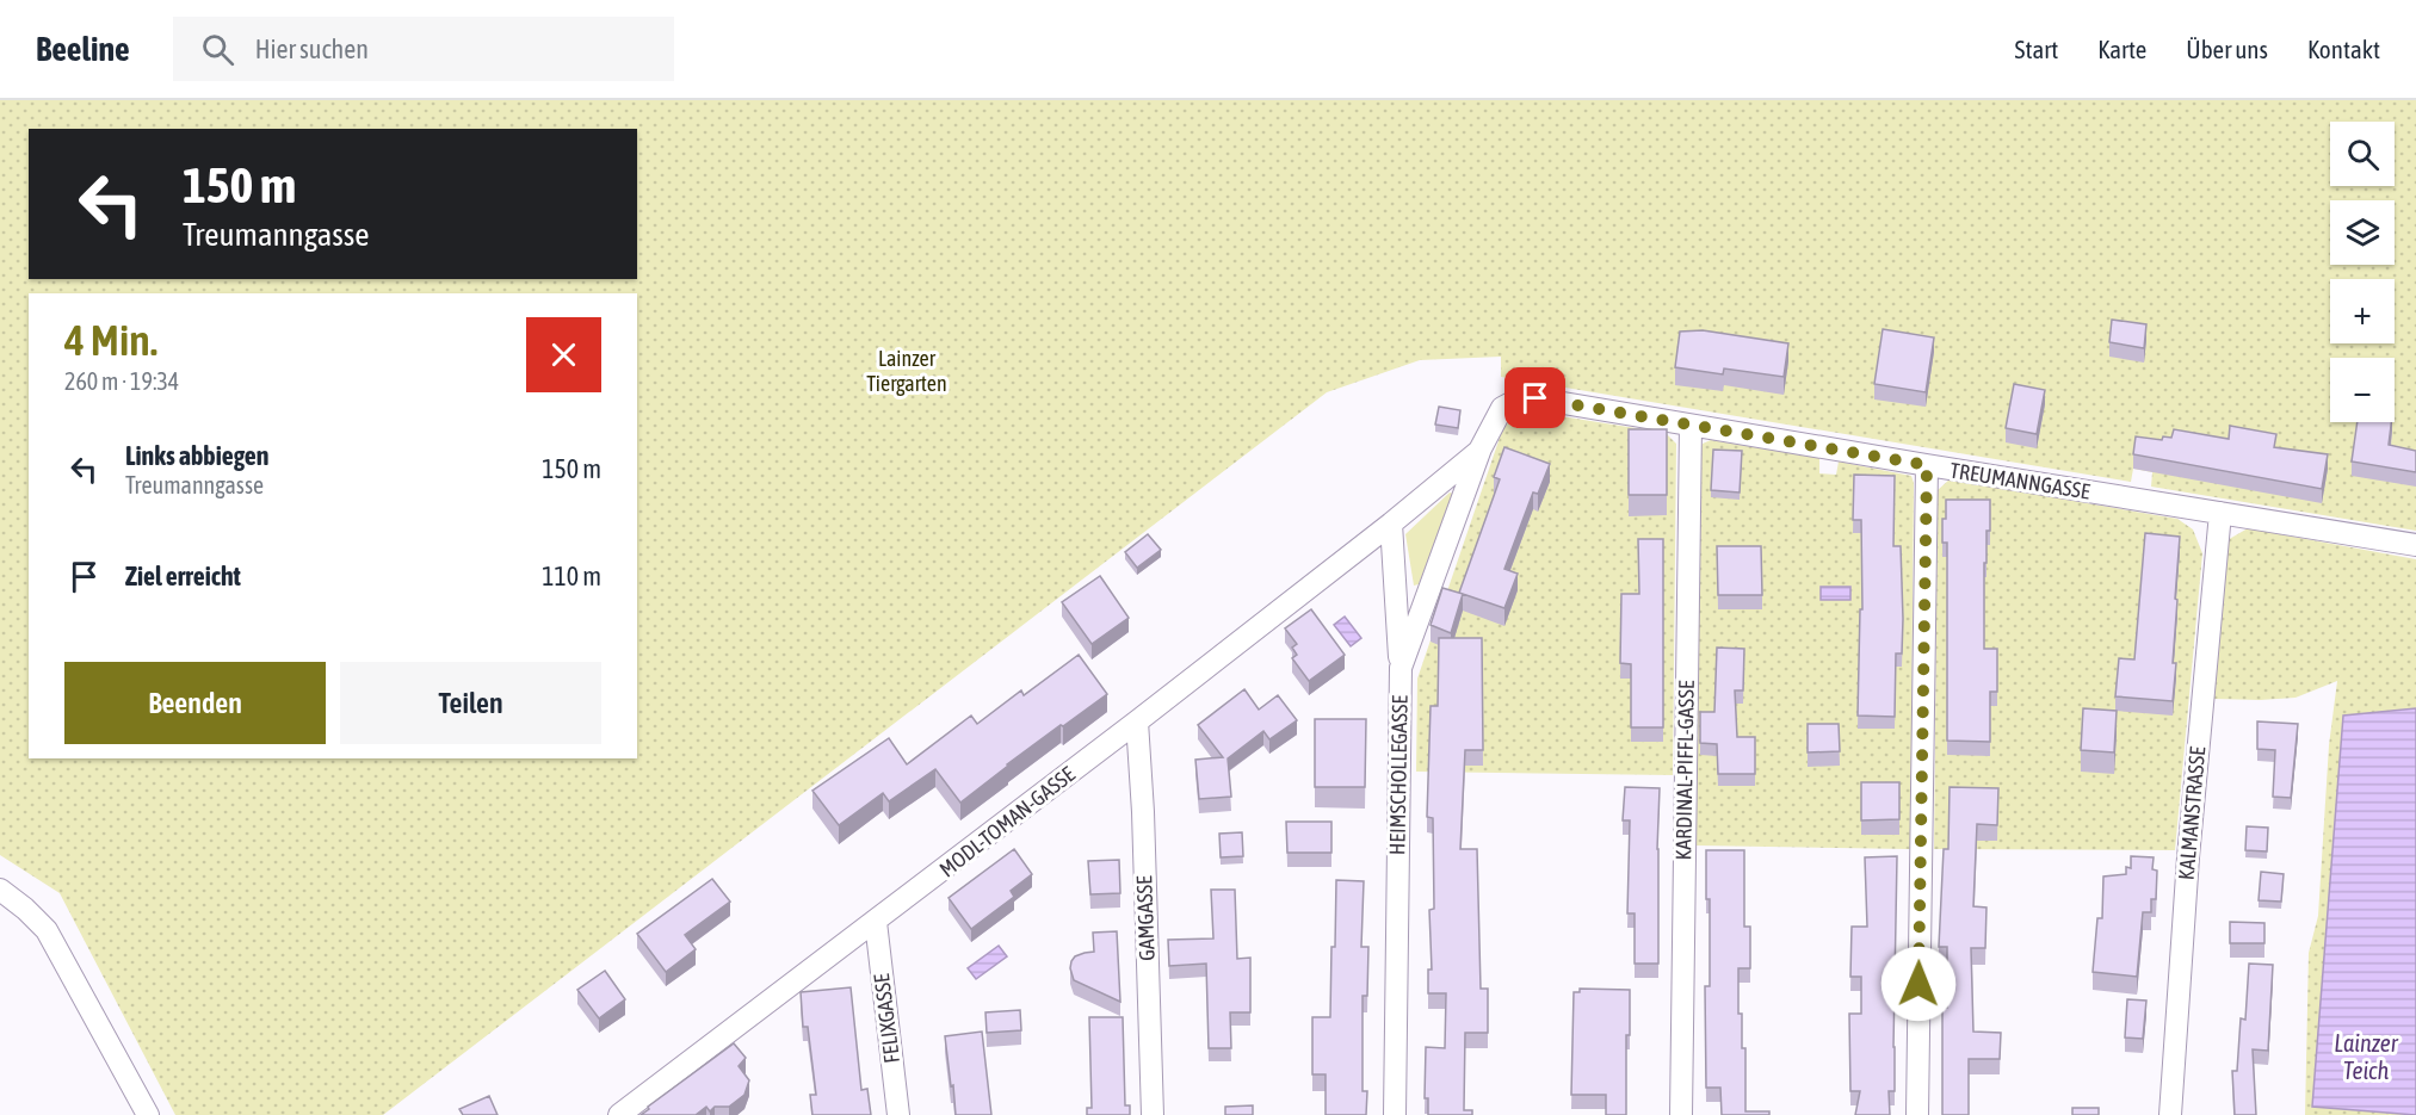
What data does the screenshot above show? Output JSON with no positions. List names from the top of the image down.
{
  "streets": {
    "street": [
      "TREUMANNGASSE",
      "KARDINAL-PIFFL-GASSE",
      "HEIMSCHOLLEGASSE",
      "KALMANSTRASSE",
      "MODL-TOMAN-GASSE",
      "GAMGASSE",
      "FELIXGASSE"
    ]
  },
  "crossings": [
    ["TREUMANNGASSE", "KARDINAL-PIFFL-GASSE"],
    ["TREUMANNGASSE", "HEIMSCHOLLEGASSE"],
    ["TREUMANNGASSE", "KALMANSTRASSE"],
    ["TREUMANNGASSE", "MODL-TOMAN-GASSE"],
    ["HEIMSCHOLLEGASSE", "MODL-TOMAN-GASSE"],
    ["MODL-TOMAN-GASSE", "GAMGASSE"],
    ["MODL-TOMAN-GASSE", "FELIXGASSE"]
  ],
  "water": ["Lainzer Teich"],
  "parks": ["Lainzer Tiergarten"],
  "page": {
    "header": "Beeline",
    "search": "Hier suchen",
    "nav": [
      "Start",
      "Karte",
      "Über uns",
      "Kontakt"
    ],
    "map_buttons": ["+", "−"],
    "turn": ["150 m", "Treumanngasse"],
    "heading": ["4 Min.", "260 m · 19:34"],
    "list": [
      {
        "name": "Links abbiegen",
        "note": "Treumanngasse",
        "value": "150 m"
      },
      {
        "name": "Ziel erreicht",
        "value": "110 m"
      }
    ],
    "buttons": ["Beenden", "Teilen"]
  }
}
